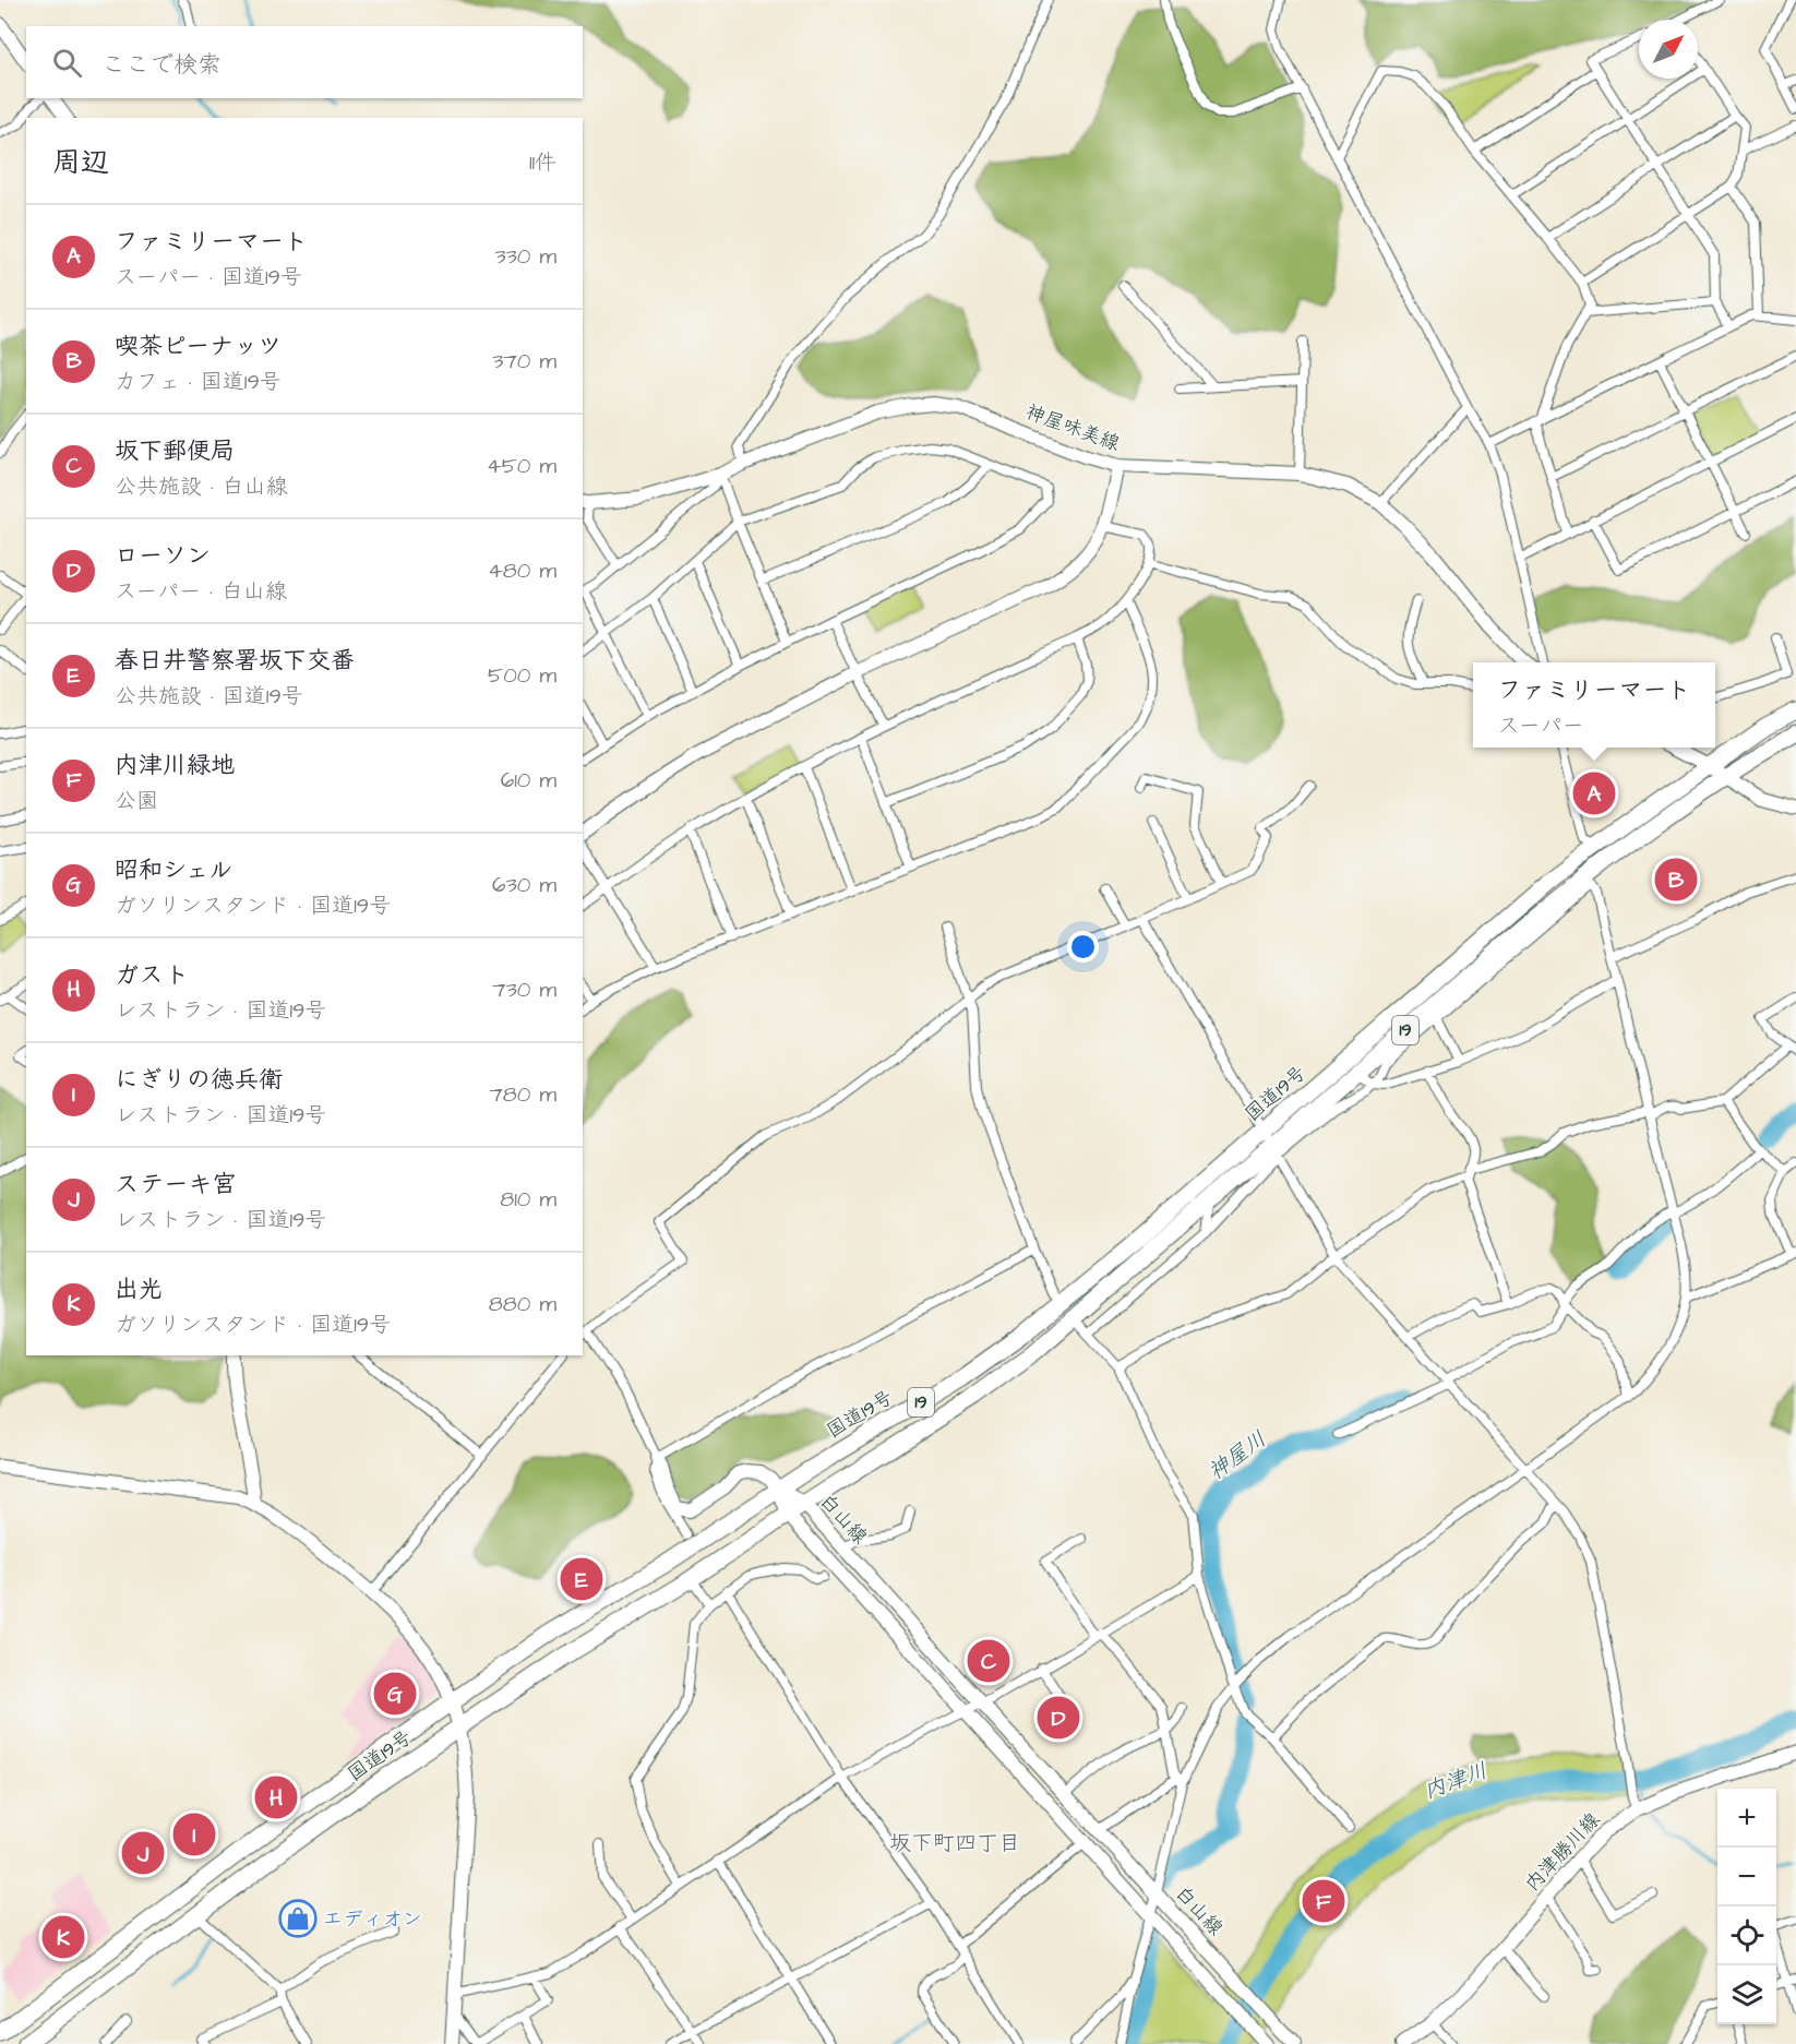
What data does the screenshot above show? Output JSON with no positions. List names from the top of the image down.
{
  "streets": {
    "highway": ["19", "国道19号"],
    "street": ["神屋味美線", "白山線", "内津勝川線"]
  },
  "crossings": [
    ["国道19号", "白山線"]
  ],
  "districts": ["坂下町四丁目"],
  "water": ["神屋川", "内津川"],
  "places": {
    "shop": ["エディオン"]
  },
  "north": "top right",
  "page": {
    "search": "ここで検索",
    "heading": ["周辺", "11件"],
    "list": [
      {
        "mark": "A",
        "name": "ファミリーマート",
        "note": "スーパー · 国道19号",
        "value": "330 m"
      },
      {
        "mark": "B",
        "name": "喫茶ピーナッツ",
        "note": "カフェ · 国道19号",
        "value": "370 m"
      },
      {
        "mark": "C",
        "name": "坂下郵便局",
        "note": "公共施設 · 白山線",
        "value": "450 m"
      },
      {
        "mark": "D",
        "name": "ローソン",
        "note": "スーパー · 白山線",
        "value": "480 m"
      },
      {
        "mark": "E",
        "name": "春日井警察署坂下交番",
        "note": "公共施設 · 国道19号",
        "value": "500 m"
      },
      {
        "mark": "F",
        "name": "内津川緑地",
        "note": "公園",
        "value": "610 m"
      },
      {
        "mark": "G",
        "name": "昭和シェル",
        "note": "ガソリンスタンド · 国道19号",
        "value": "630 m"
      },
      {
        "mark": "H",
        "name": "ガスト",
        "note": "レストラン · 国道19号",
        "value": "730 m"
      },
      {
        "mark": "I",
        "name": "にぎりの徳兵衛",
        "note": "レストラン · 国道19号",
        "value": "780 m"
      },
      {
        "mark": "J",
        "name": "ステーキ宮",
        "note": "レストラン · 国道19号",
        "value": "810 m"
      },
      {
        "mark": "K",
        "name": "出光",
        "note": "ガソリンスタンド · 国道19号",
        "value": "880 m"
      }
    ],
    "popup": ["ファミリーマート", "スーパー"],
    "pins": [
      "A",
      "B",
      "E",
      "C",
      "G",
      "D",
      "H",
      "I",
      "J",
      "F",
      "K"
    ],
    "map_buttons": ["+", "−"]
  }
}
